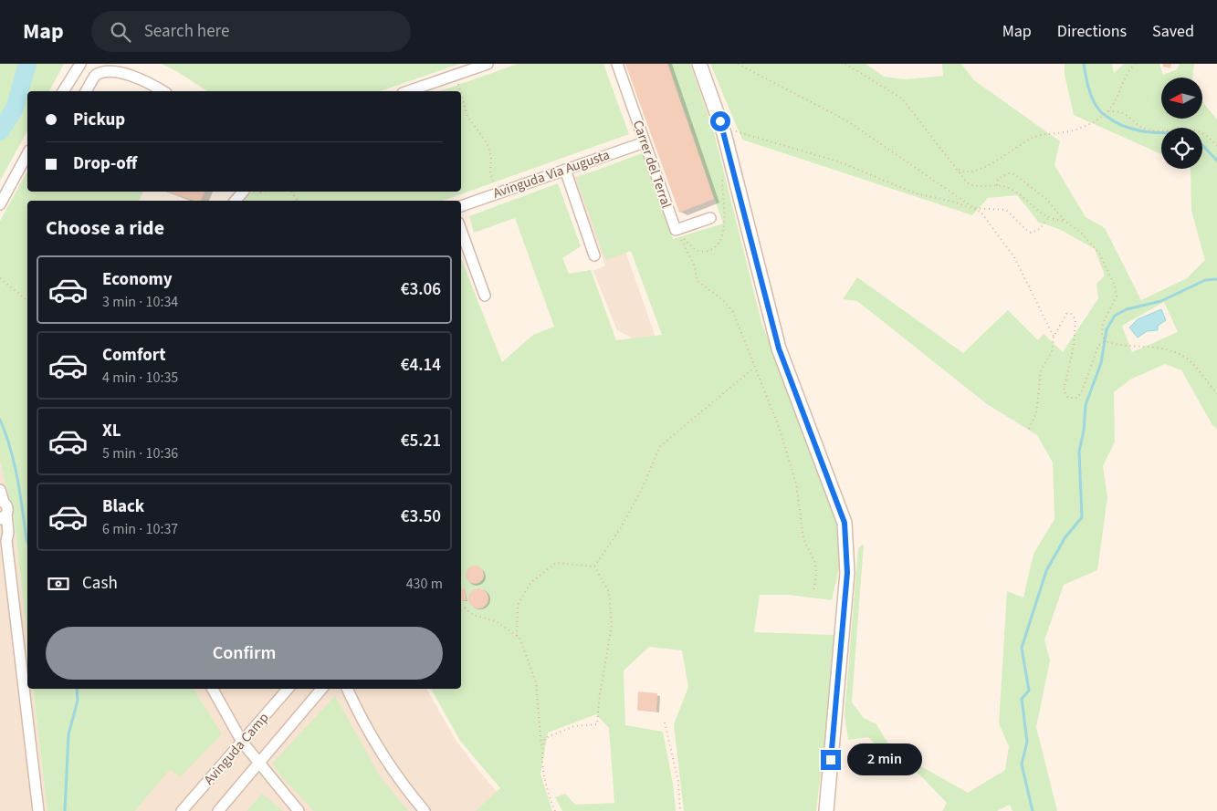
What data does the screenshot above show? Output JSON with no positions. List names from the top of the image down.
{
  "streets": {
    "street": ["Carrer del Terral", "Avinguda Via Augusta", "Avinguda Camp"]
  },
  "crossings": [
    ["Carrer del Terral", "Avinguda Via Augusta"]
  ],
  "north": "left",
  "page": {
    "header": "Map",
    "search": "Search here",
    "nav": ["Map", "Directions", "Saved"],
    "banner": ["Pickup", "Drop-off"],
    "heading": "Choose a ride",
    "list": [
      {
        "name": "Economy",
        "note": "3 min · 10:34",
        "value": "€3.06"
      },
      {
        "name": "Comfort",
        "note": "4 min · 10:35",
        "value": "€4.14"
      },
      {
        "name": "XL",
        "note": "5 min · 10:36",
        "value": "€5.21"
      },
      {
        "name": "Black",
        "note": "6 min · 10:37",
        "value": "€3.50"
      }
    ],
    "pay": ["Cash", "430 m"],
    "buttons": "Confirm",
    "bubble": "2 min"
  }
}
